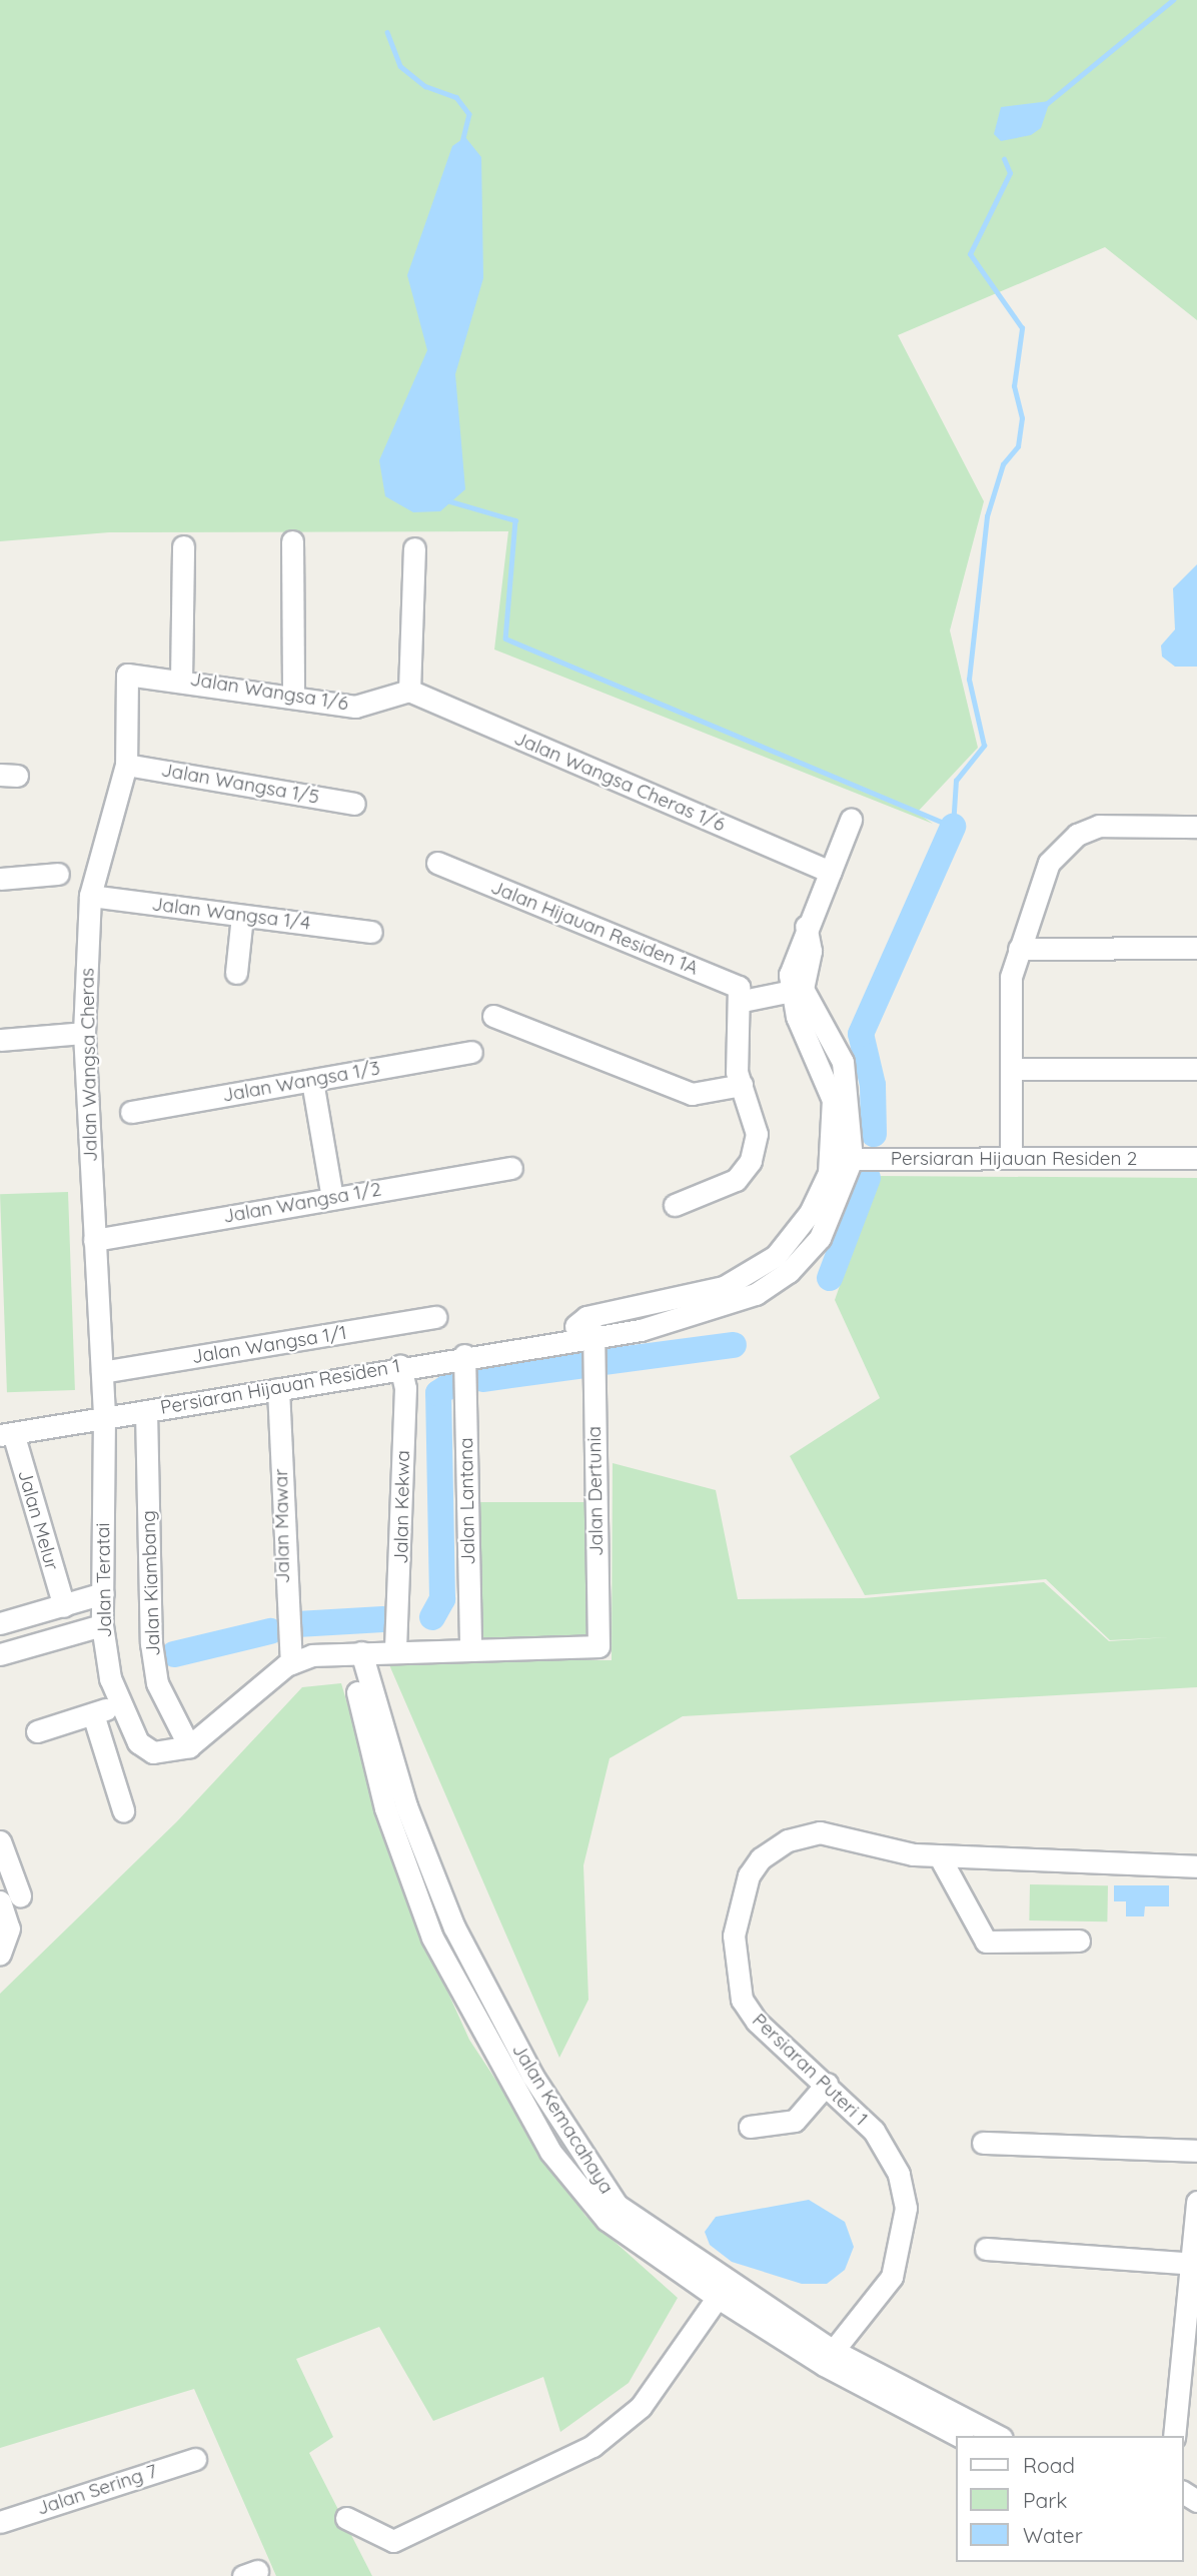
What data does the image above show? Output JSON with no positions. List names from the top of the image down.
{
  "streets": {
    "street": [
      "Jalan Wangsa 1/6",
      "Jalan Wangsa Cheras 1/6",
      "Jalan Wangsa 1/5",
      "Jalan Wangsa 1/4",
      "Jalan Hijauan Residen 1A",
      "Jalan Wangsa Cheras",
      "Jalan Wangsa 1/3",
      "Persiaran Hijauan Residen 2",
      "Jalan Wangsa 1/2",
      "Jalan Wangsa 1/1",
      "Persiaran Hijauan Residen 1",
      "Jalan Dertunia",
      "Jalan Lantana",
      "Jalan Kekwa",
      "Jalan Melur",
      "Jalan Mawar",
      "Jalan Teratai",
      "Jalan Kiambang",
      "Persiaran Puteri 1",
      "Jalan Kemacahaya",
      "Jalan Sering 7"
    ]
  },
  "crossings": [
    ["Jalan Wangsa 1/6", "Jalan Wangsa Cheras 1/6"],
    ["Jalan Wangsa 1/6", "Jalan Wangsa Cheras"],
    ["Jalan Wangsa 1/5", "Jalan Wangsa Cheras"],
    ["Jalan Wangsa 1/4", "Jalan Wangsa Cheras"],
    ["Jalan Wangsa Cheras", "Jalan Wangsa 1/2"],
    ["Jalan Wangsa Cheras", "Jalan Wangsa 1/1"],
    ["Jalan Wangsa Cheras", "Persiaran Hijauan Residen 1"],
    ["Jalan Wangsa Cheras", "Jalan Teratai"],
    ["Persiaran Hijauan Residen 2", "Persiaran Hijauan Residen 1"],
    ["Persiaran Hijauan Residen 1", "Jalan Dertunia"],
    ["Persiaran Hijauan Residen 1", "Jalan Lantana"],
    ["Persiaran Hijauan Residen 1", "Jalan Kekwa"],
    ["Persiaran Hijauan Residen 1", "Jalan Melur"],
    ["Persiaran Hijauan Residen 1", "Jalan Mawar"],
    ["Persiaran Hijauan Residen 1", "Jalan Teratai"],
    ["Persiaran Hijauan Residen 1", "Jalan Kiambang"],
    ["Jalan Dertunia", "Jalan Teratai"],
    ["Jalan Lantana", "Jalan Teratai"],
    ["Jalan Kekwa", "Jalan Teratai"],
    ["Jalan Mawar", "Jalan Teratai"],
    ["Jalan Teratai", "Jalan Kiambang"],
    ["Jalan Teratai", "Jalan Kemacahaya"],
    ["Persiaran Puteri 1", "Jalan Kemacahaya"]
  ],
  "legend": ["Road", "Park", "Water"]
}
